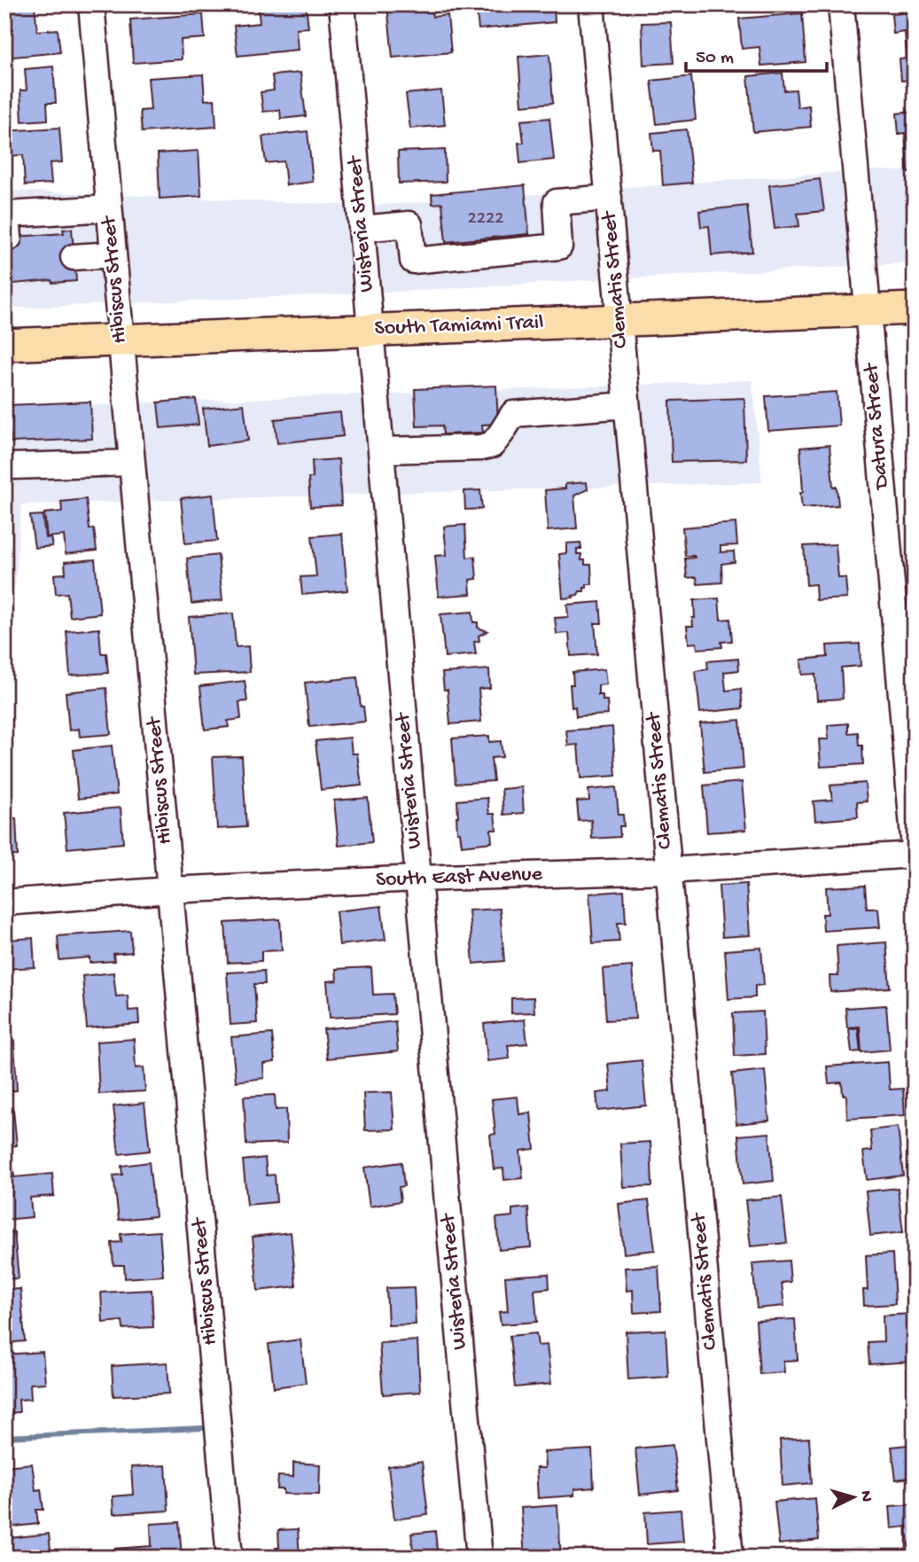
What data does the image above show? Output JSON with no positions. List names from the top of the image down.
{
  "streets": {
    "main road": ["South Tamiami Trail"],
    "street": [
      "Wisteria Street",
      "Hibiscus Street",
      "Clematis Street",
      "Datura Street",
      "South East Avenue"
    ]
  },
  "crossings": [
    ["Wisteria Street", "South Tamiami Trail"],
    ["Wisteria Street", "South East Avenue"],
    ["Hibiscus Street", "South Tamiami Trail"],
    ["Hibiscus Street", "South East Avenue"],
    ["Clematis Street", "South Tamiami Trail"],
    ["Clematis Street", "South East Avenue"],
    ["South Tamiami Trail", "Datura Street"]
  ],
  "house_numbers": ["2222"],
  "scale_bar": "50 m",
  "north": "right"
}
